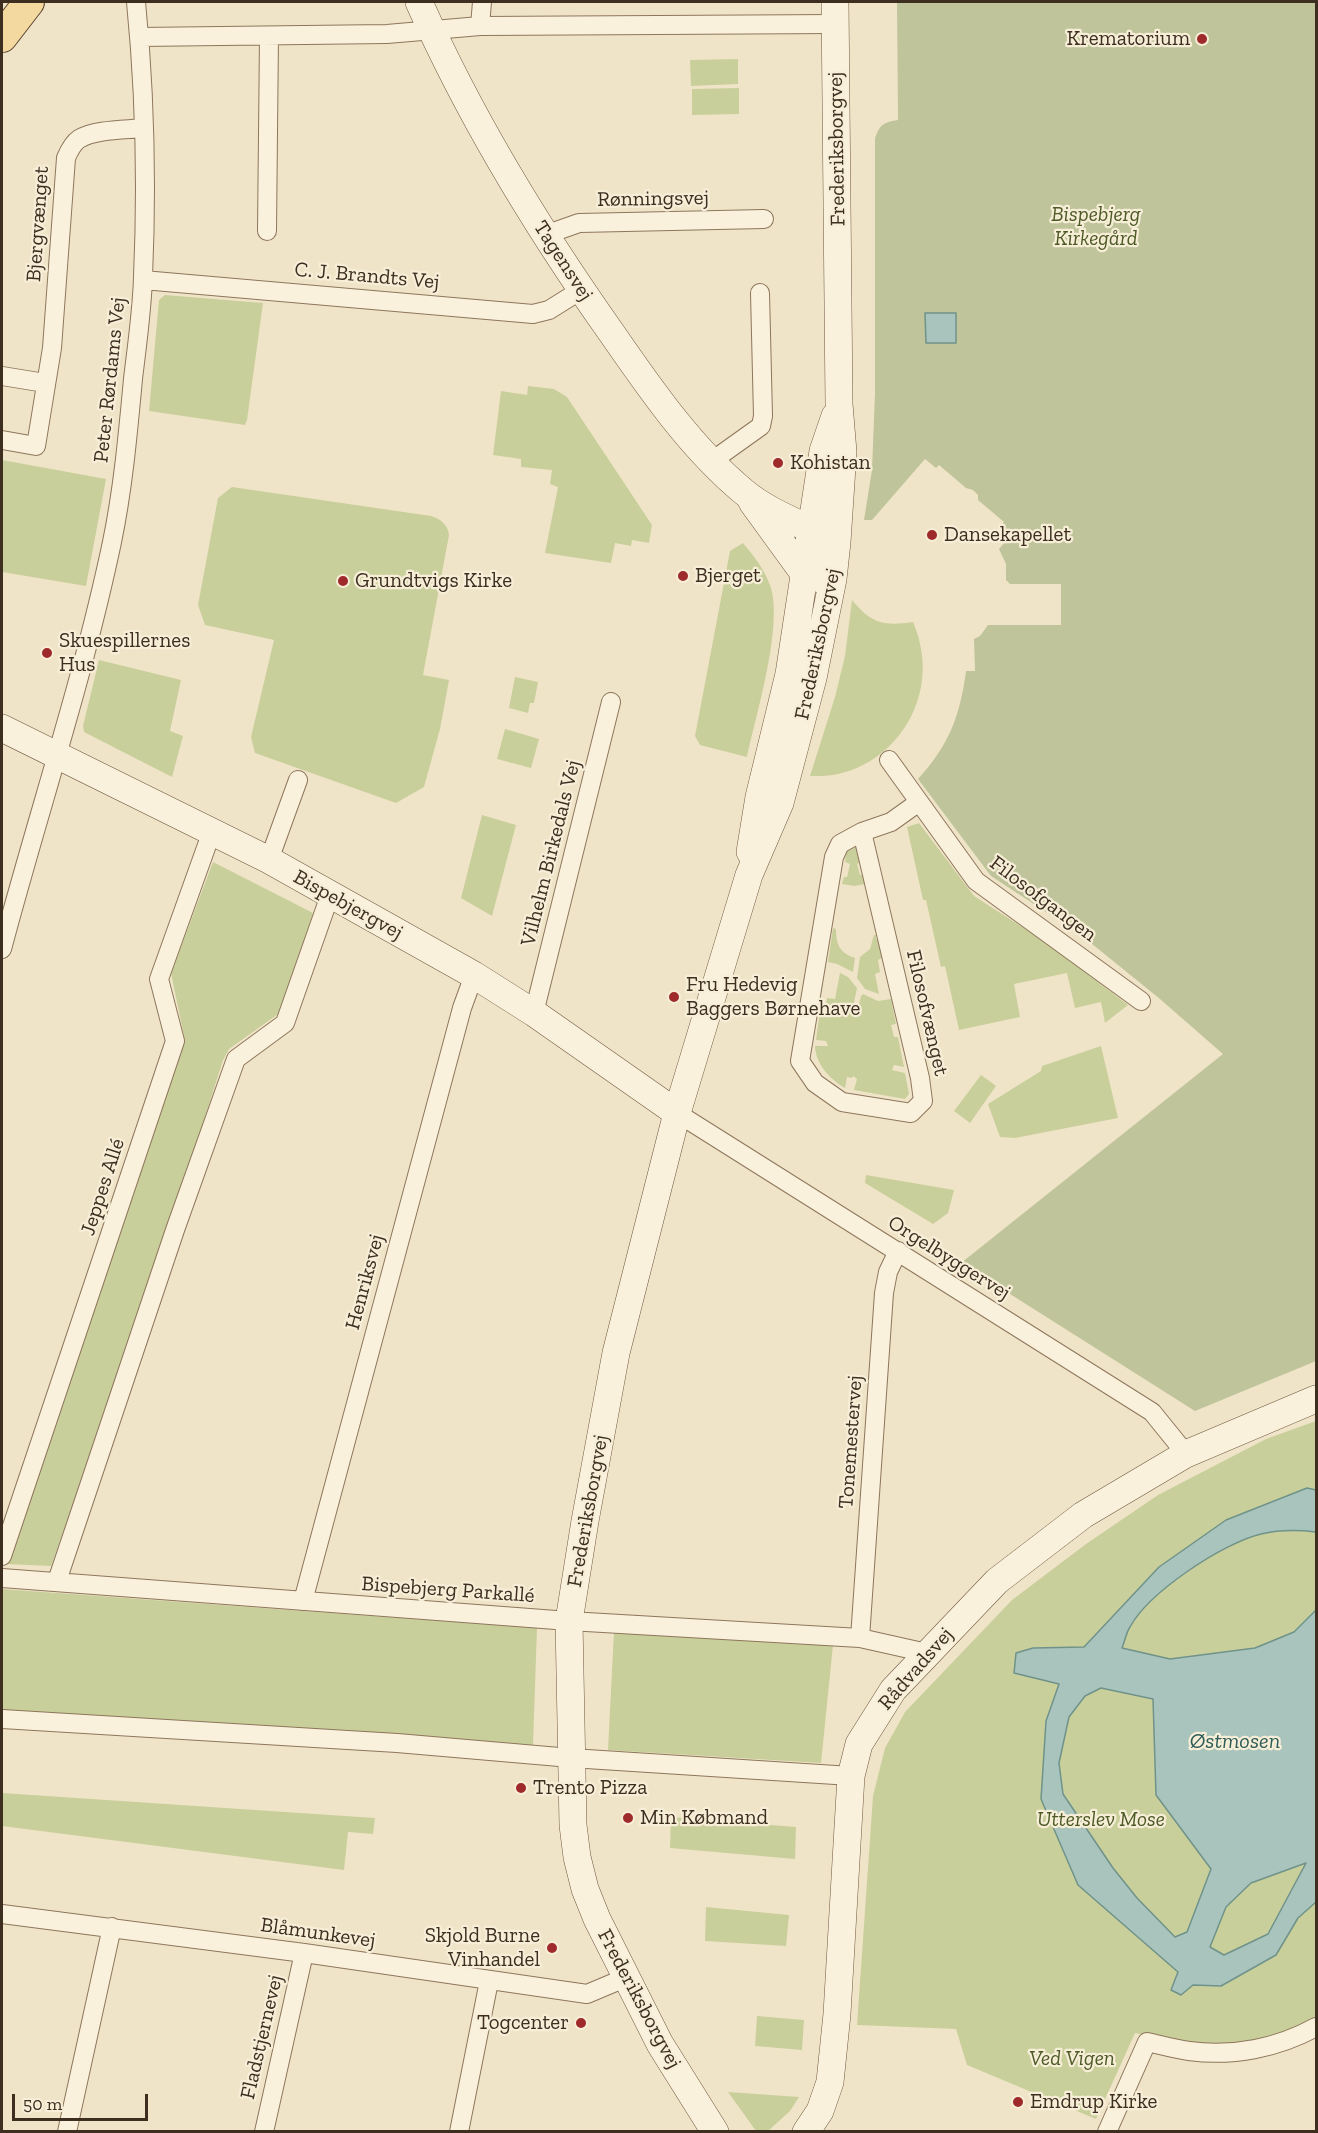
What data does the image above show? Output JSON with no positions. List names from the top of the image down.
{
  "streets": {
    "street": [
      "Frederiksborgvej",
      "Rønningsvej",
      "Bjergvænget",
      "Tagensvej",
      "C. J. Brandts Vej",
      "Peter Rørdams Vej",
      "Vilhelm Birkedals Vej",
      "Filosofgangen",
      "Bispebjergvej",
      "Filosofvænget",
      "Jeppes Allé",
      "Orgelbyggervej",
      "Henriksvej",
      "Tonemestervej",
      "Bispebjerg Parkallé",
      "Rådvadsvej",
      "Blåmunkevej",
      "Fladstjernevej"
    ]
  },
  "crossings": [
    ["Frederiksborgvej", "Tagensvej"],
    ["Frederiksborgvej", "Bispebjergvej"],
    ["Frederiksborgvej", "Orgelbyggervej"],
    ["Frederiksborgvej", "Bispebjerg Parkallé"],
    ["Frederiksborgvej", "Blåmunkevej"],
    ["Rønningsvej", "Tagensvej"],
    ["Bjergvænget", "Peter Rørdams Vej"],
    ["Tagensvej", "C. J. Brandts Vej"],
    ["C. J. Brandts Vej", "Peter Rørdams Vej"],
    ["Peter Rørdams Vej", "Bispebjergvej"],
    ["Vilhelm Birkedals Vej", "Bispebjergvej"],
    ["Filosofgangen", "Filosofvænget"],
    ["Bispebjergvej", "Jeppes Allé"],
    ["Bispebjergvej", "Orgelbyggervej"],
    ["Bispebjergvej", "Henriksvej"],
    ["Orgelbyggervej", "Tonemestervej"],
    ["Orgelbyggervej", "Rådvadsvej"],
    ["Henriksvej", "Bispebjerg Parkallé"],
    ["Tonemestervej", "Bispebjerg Parkallé"],
    ["Bispebjerg Parkallé", "Rådvadsvej"],
    ["Blåmunkevej", "Fladstjernevej"]
  ],
  "water": ["Østmosen"],
  "parks": ["Bispebjerg Kirkegård", "Utterslev Mose", "Ved Vigen"],
  "places": [
    "Krematorium",
    "Kohistan",
    "Dansekapellet",
    "Bjerget",
    "Grundtvigs Kirke",
    "Skuespillernes Hus",
    "Fru Hedevig Baggers Børnehave",
    "Trento Pizza",
    "Min Købmand",
    "Skjold Burne Vinhandel",
    "Togcenter",
    "Emdrup Kirke"
  ],
  "scale_bar": "50 m"
}
